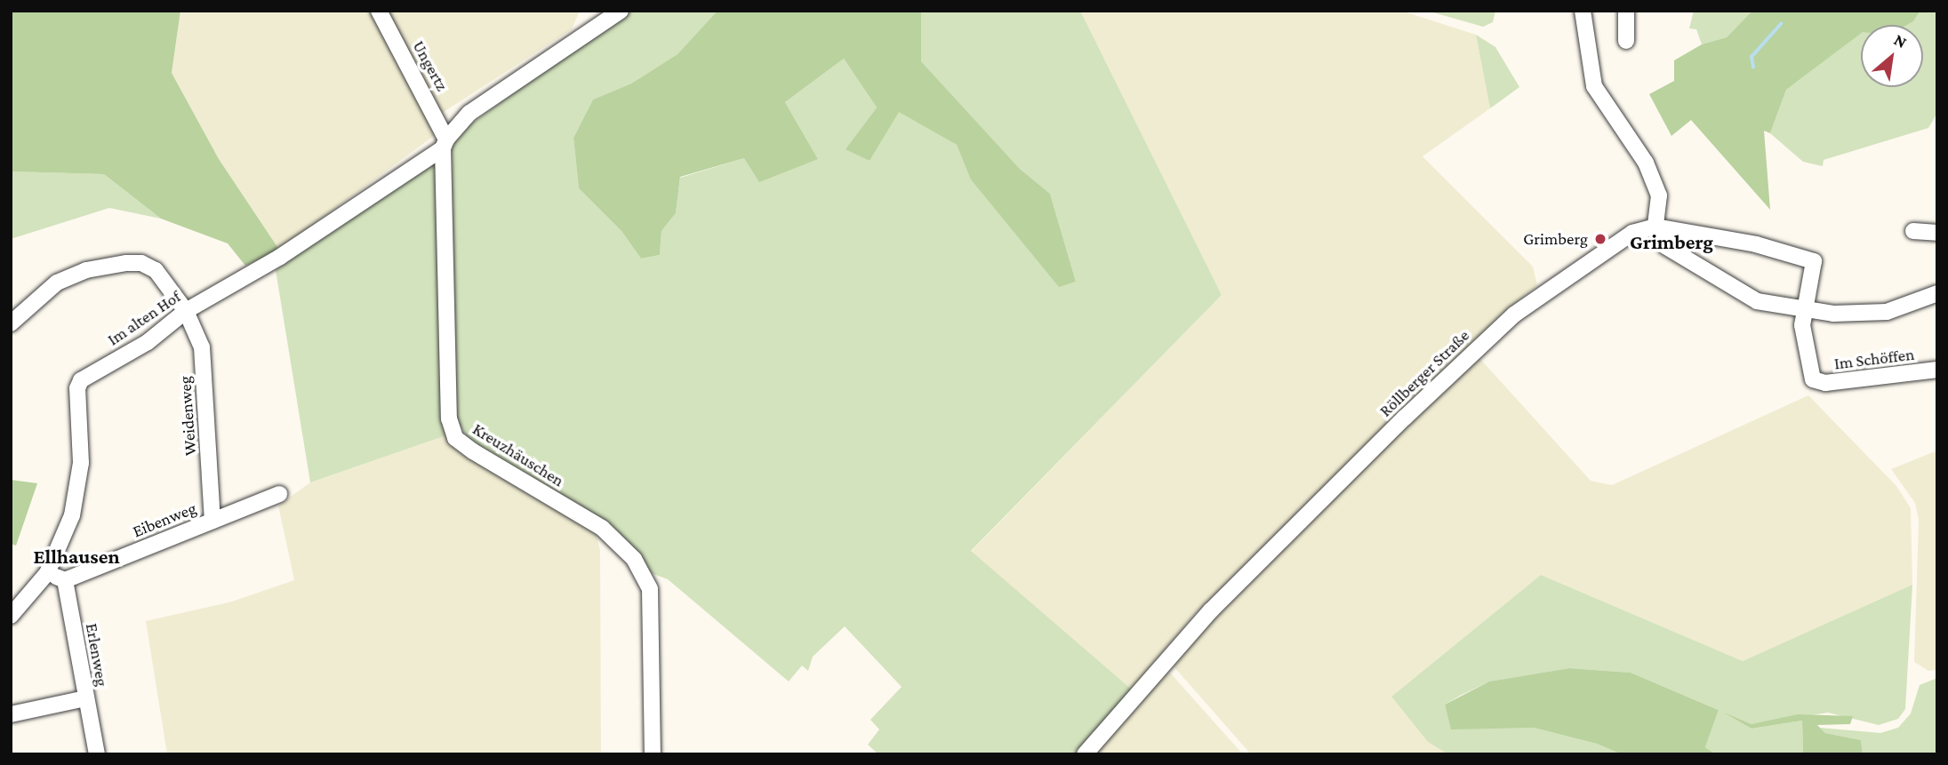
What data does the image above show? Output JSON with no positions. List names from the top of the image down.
{
  "streets": {
    "street": [
      "Ungertz",
      "Im alten Hof",
      "Im Schöffen",
      "Röllberger Straße",
      "Weidenweg",
      "Kreuzhäuschen",
      "Eibenweg",
      "Erlenweg"
    ]
  },
  "crossings": [
    ["Ungertz", "Im alten Hof"],
    ["Ungertz", "Kreuzhäuschen"],
    ["Im alten Hof", "Weidenweg"],
    ["Im alten Hof", "Kreuzhäuschen"],
    ["Weidenweg", "Eibenweg"],
    ["Eibenweg", "Erlenweg"]
  ],
  "districts": ["Grimberg", "Ellhausen"],
  "places": ["Grimberg"],
  "north": "top right"
}
